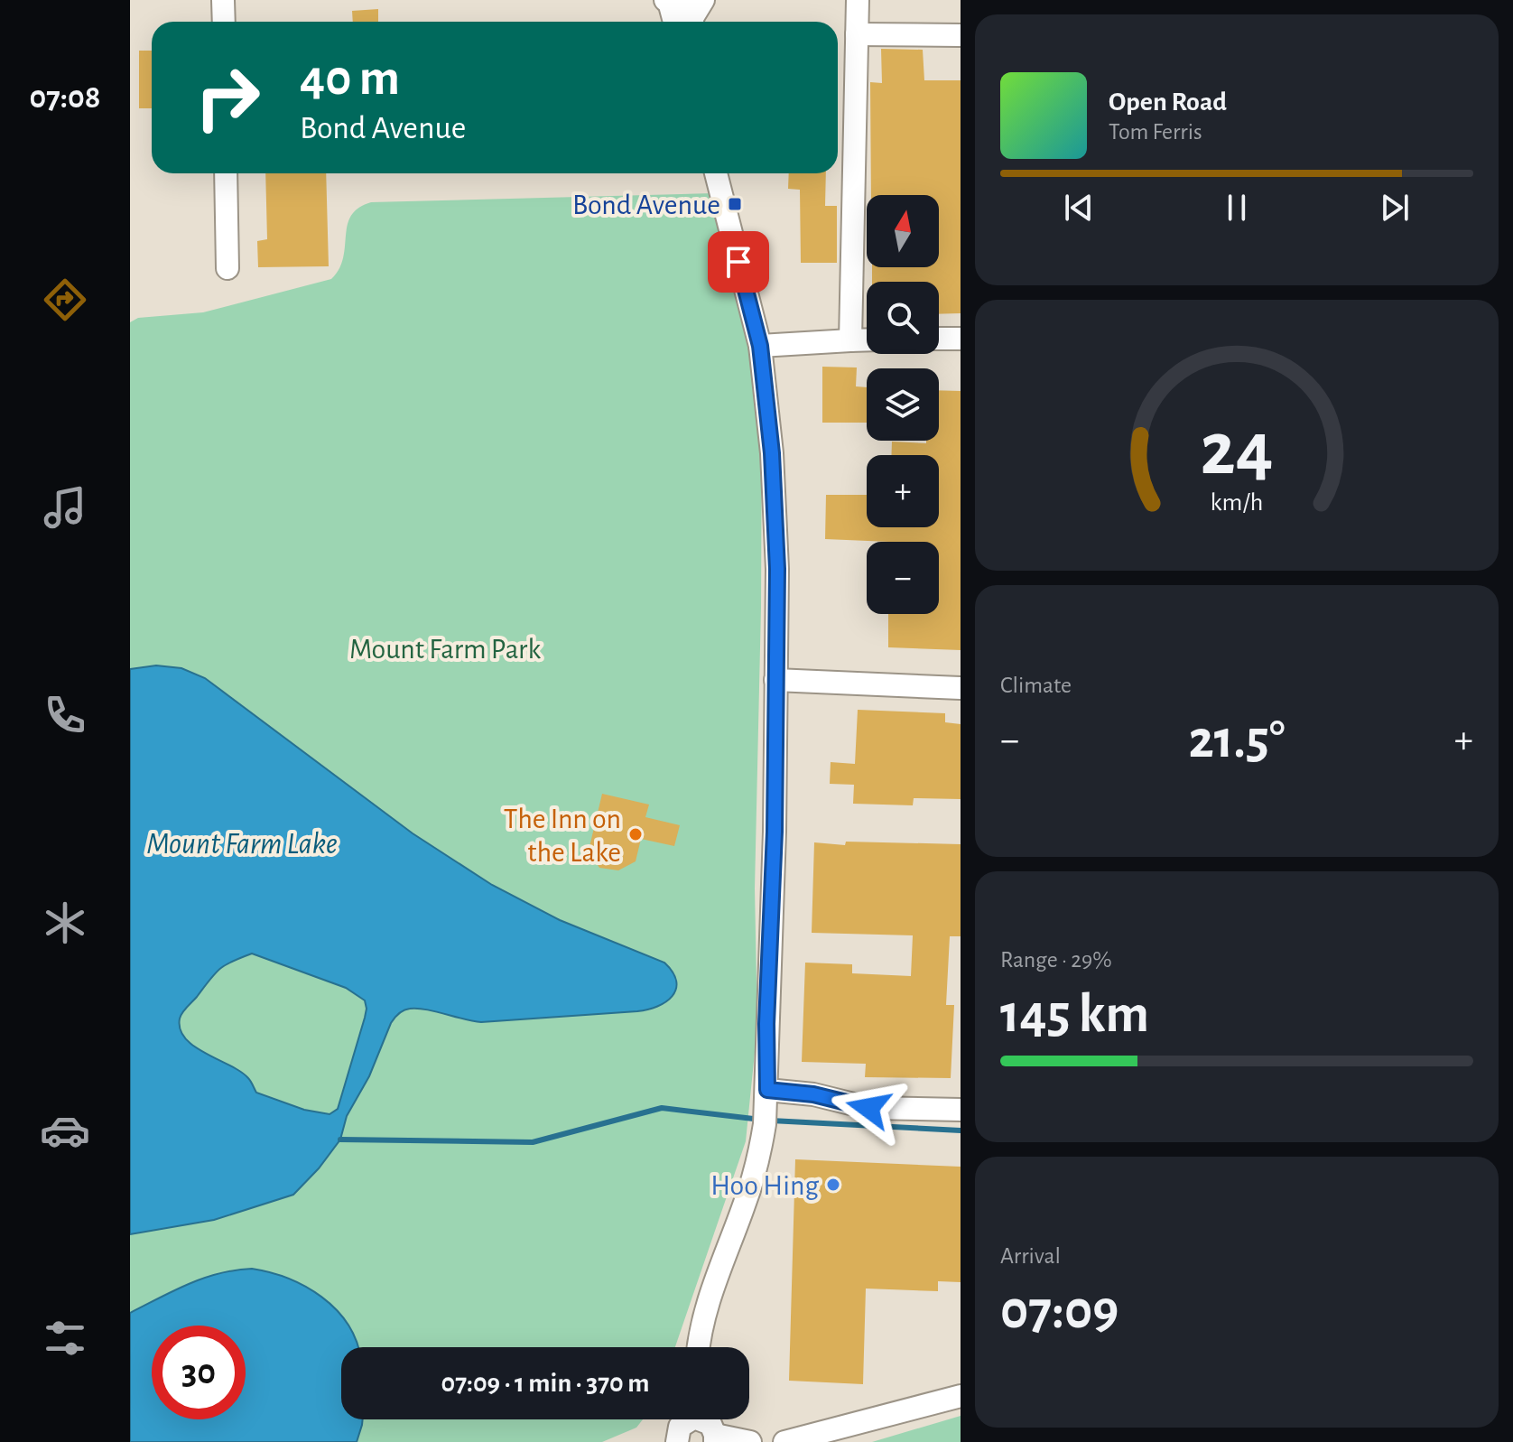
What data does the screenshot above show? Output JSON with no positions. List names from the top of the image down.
{
  "water": ["Mount Farm Lake"],
  "parks": ["Mount Farm Park"],
  "places": {
    "transit": ["Bond Avenue"],
    "other": ["The Inn on the Lake", "Hoo Hing"]
  },
  "north": "top",
  "page": {
    "tabs": "07:08",
    "turn": ["40 m", "Bond Avenue"],
    "song": ["Open Road", "Tom Ferris"],
    "map_buttons": ["+", "−"],
    "tile": [
      "Climate",
      ["Range · 29%", "145 km"],
      ["Arrival", "07:09"]
    ],
    "heat": ["−", "21.5°", "+"],
    "limit": "30",
    "trip": "07:09 · 1 min · 370 m",
    "gauge": ["24", "km/h"]
  }
}
